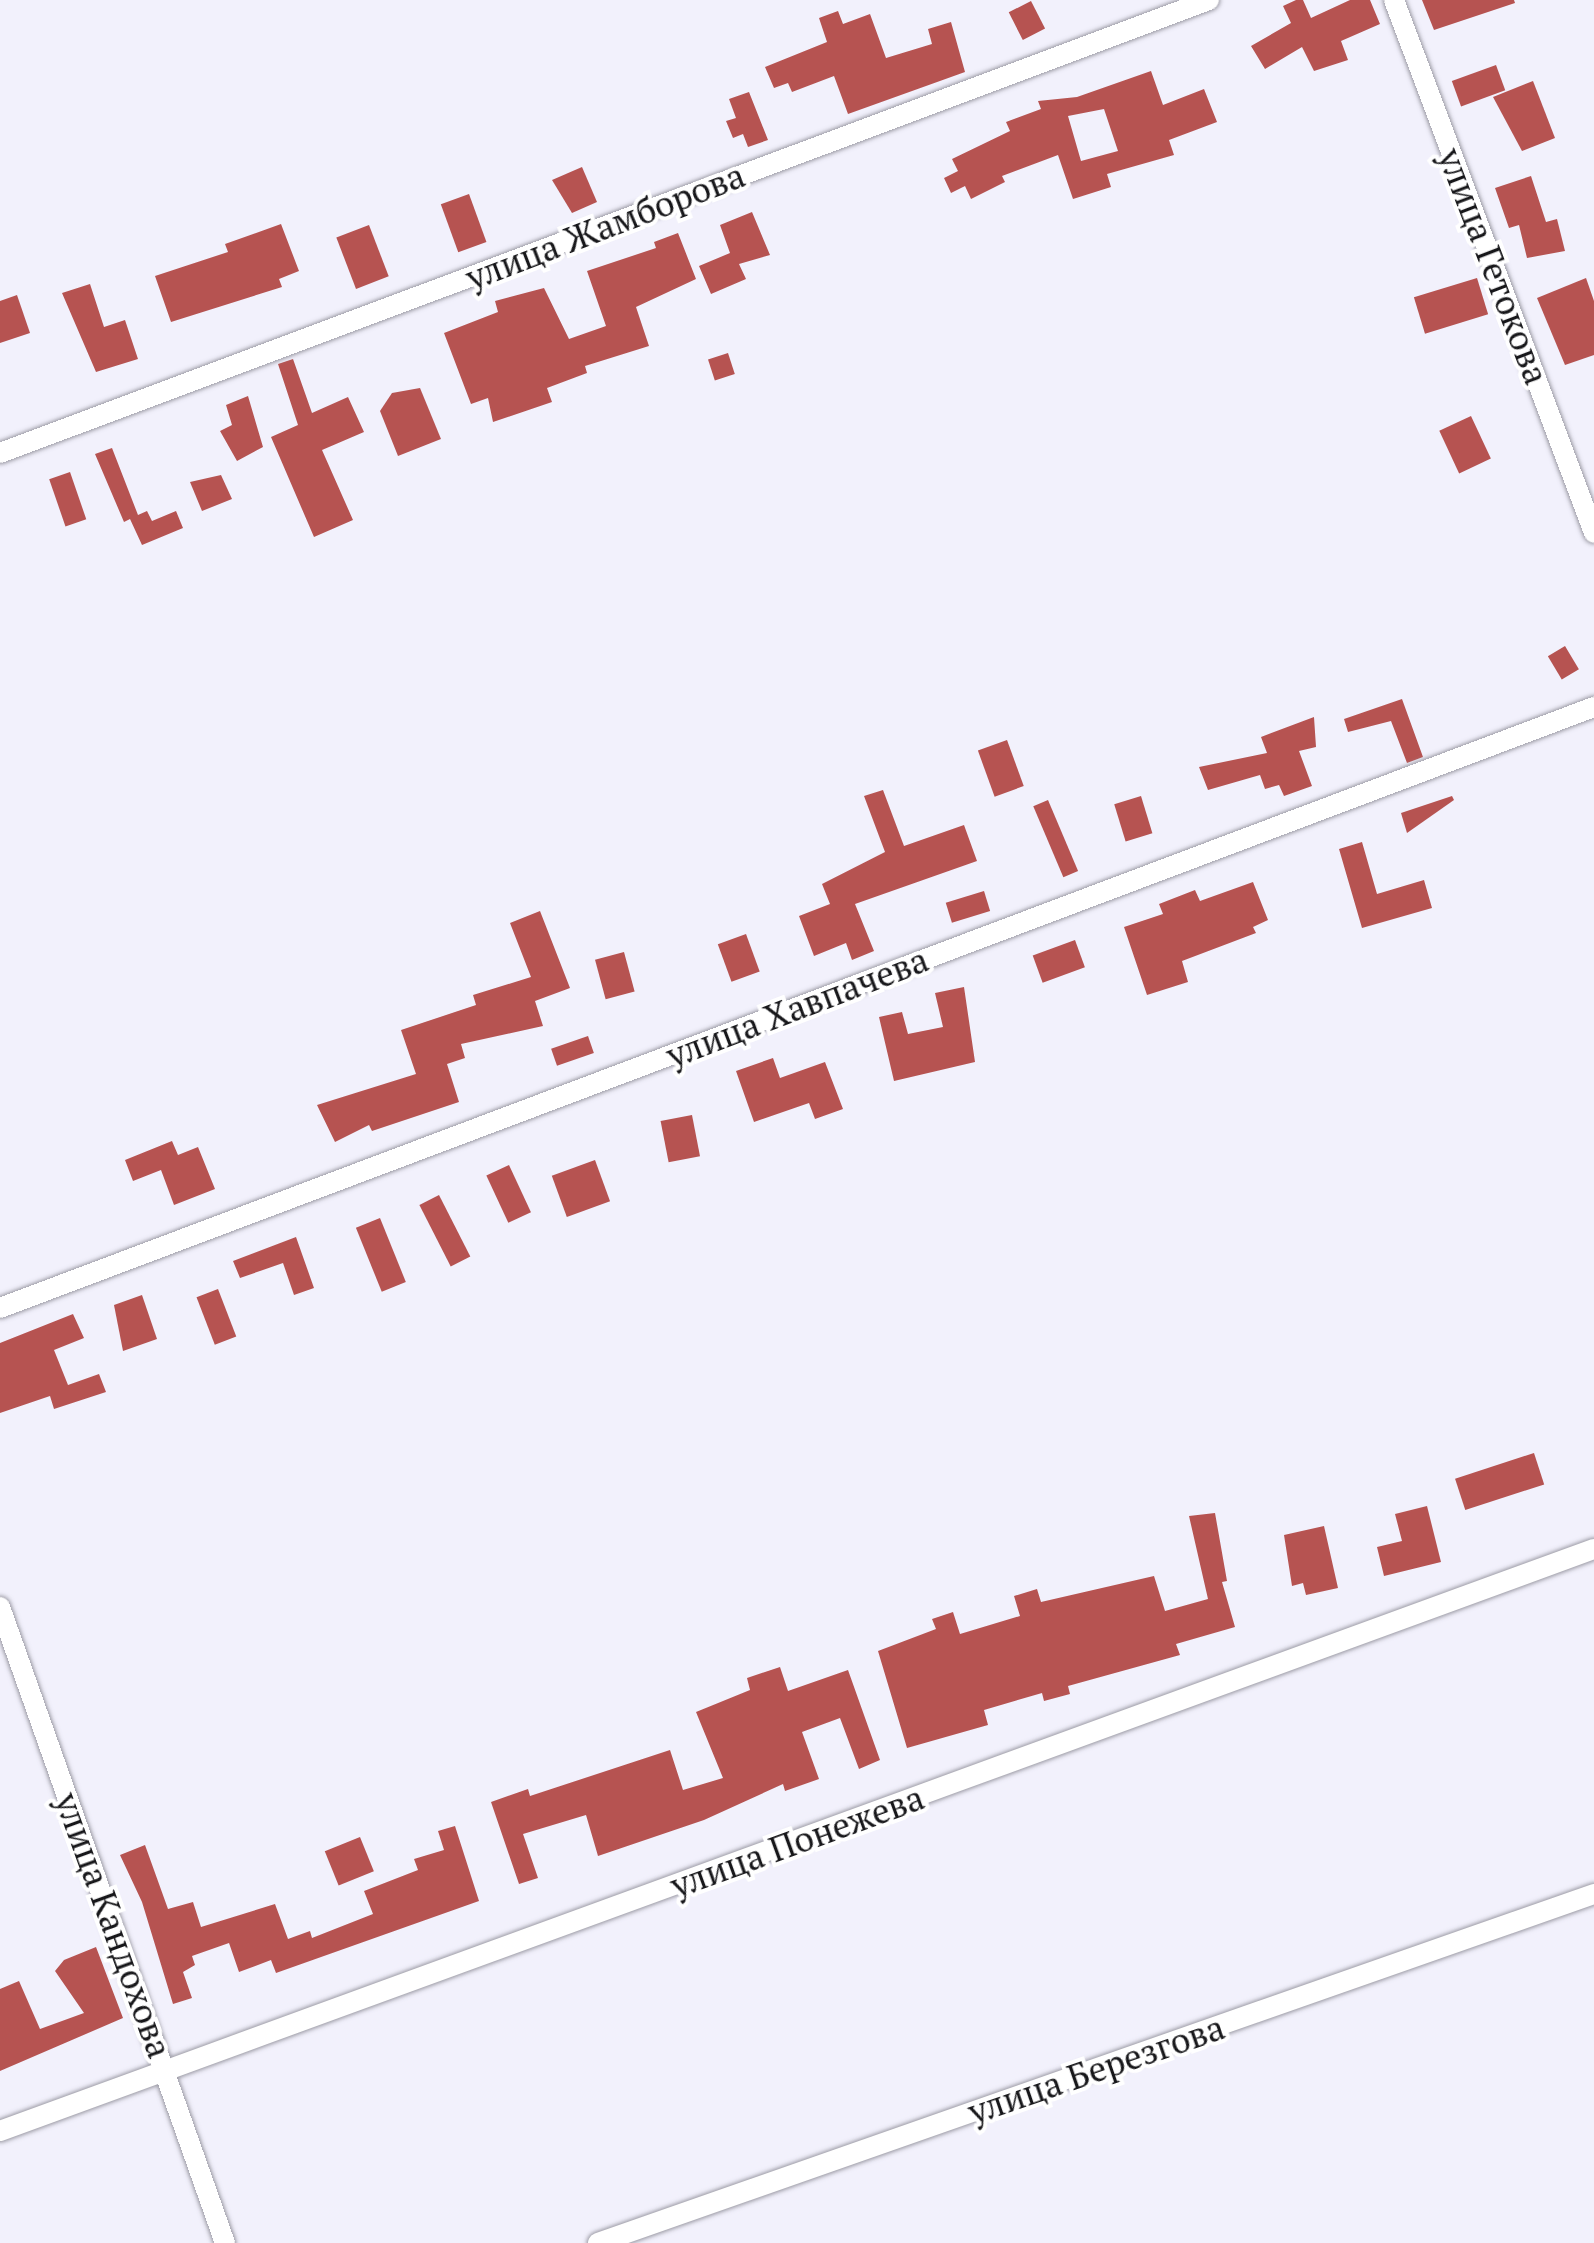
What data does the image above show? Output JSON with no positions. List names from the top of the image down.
{
  "streets": {
    "street": [
      "улица Жамборова",
      "улица Гетокова",
      "улица Хавпачева",
      "улица Понежева",
      "улица Кандохова",
      "улица Березгова"
    ]
  },
  "crossings": [
    ["улица Понежева", "улица Кандохова"]
  ]
}
